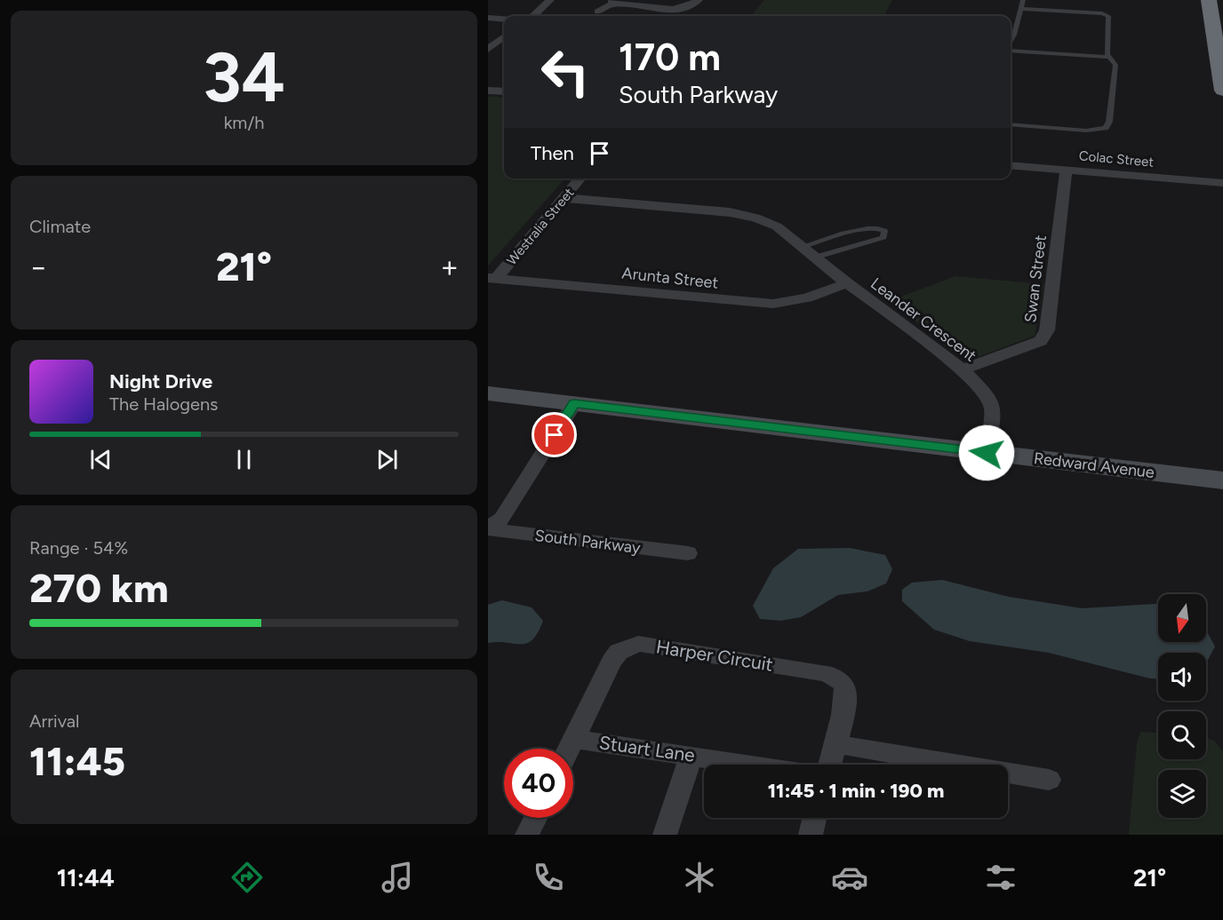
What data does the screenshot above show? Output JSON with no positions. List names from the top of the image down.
{
  "streets": {
    "street": [
      "Colac Street",
      "Westralia Street",
      "Arunta Street",
      "Swan Street",
      "Leander Crescent",
      "Redward Avenue",
      "South Parkway",
      "Harper Circuit",
      "Stuart Lane"
    ]
  },
  "crossings": [
    ["Colac Street", "Swan Street"],
    ["Westralia Street", "Arunta Street"],
    ["Westralia Street", "Leander Crescent"],
    ["Arunta Street", "Leander Crescent"],
    ["Swan Street", "Leander Crescent"],
    ["Leander Crescent", "Redward Avenue"],
    ["Redward Avenue", "South Parkway"],
    ["Harper Circuit", "Stuart Lane"]
  ],
  "north": "bottom",
  "page": {
    "tile": [
      ["34", "km/h"],
      "Climate",
      ["Range · 54%", "270 km"],
      ["Arrival", "11:45"]
    ],
    "turn": ["170 m", "South Parkway"],
    "then": "Then",
    "heat": ["−", "21°", "+"],
    "song": ["Night Drive", "The Halogens"],
    "limit": "40",
    "trip": "11:45 · 1 min · 190 m",
    "tabs": ["11:44", "21°"]
  }
}
